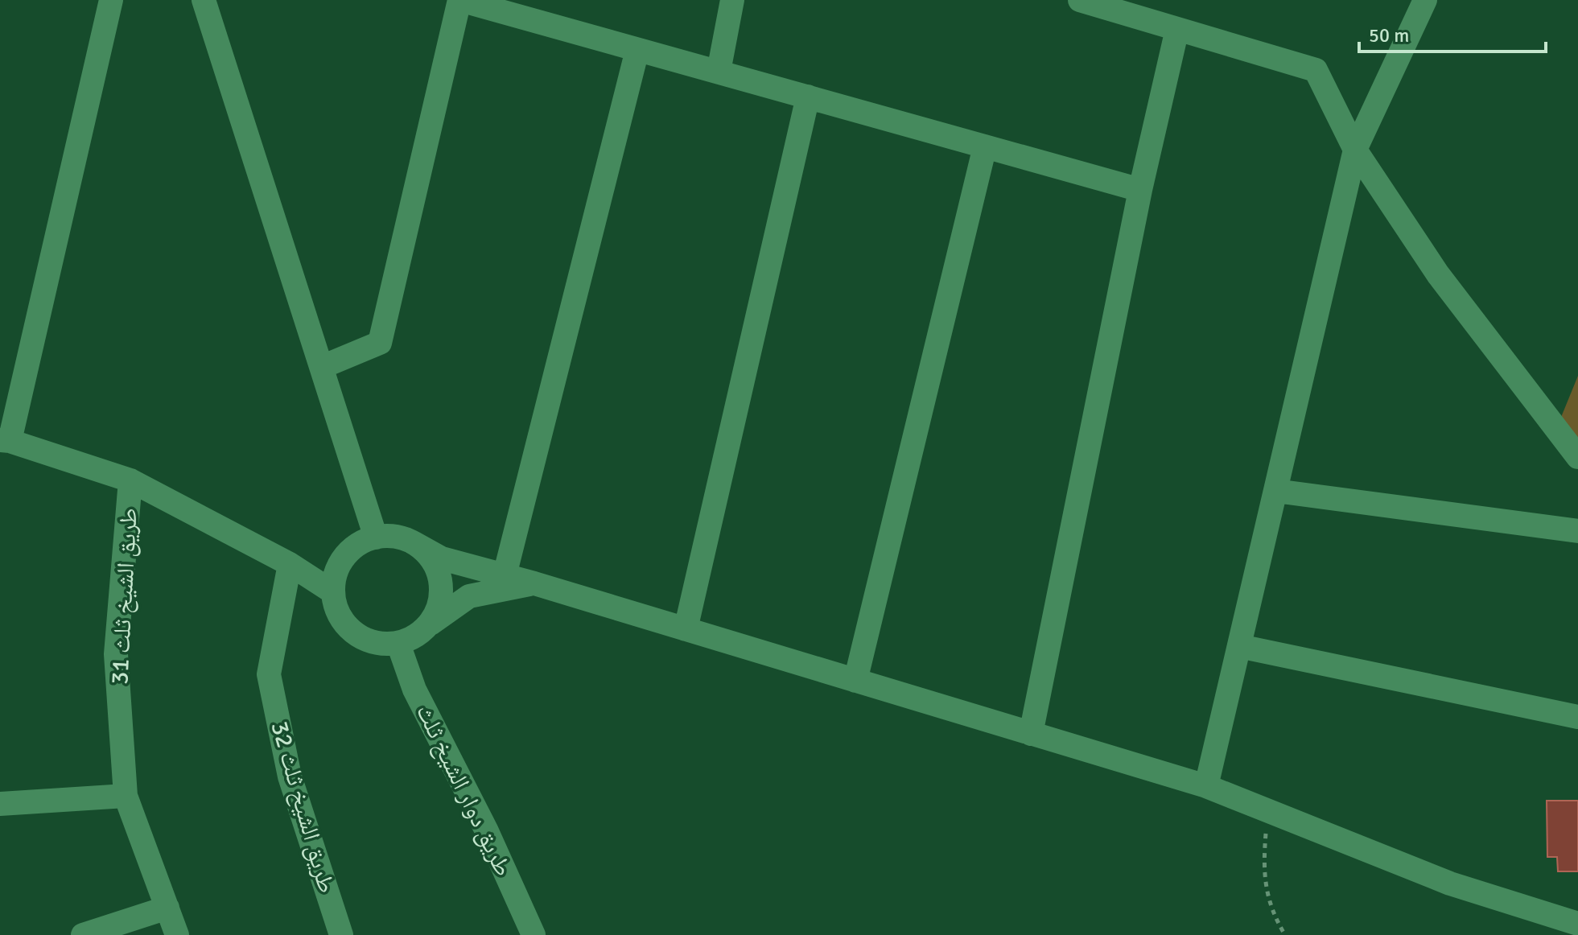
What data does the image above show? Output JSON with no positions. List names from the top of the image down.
{
  "streets": {
    "street": ["طريق الشيخ ثلث 31", "طريق دوار الشيخ ثلث", "طريق الشيخ ثلث 32"]
  },
  "scale_bar": "50 m"
}
